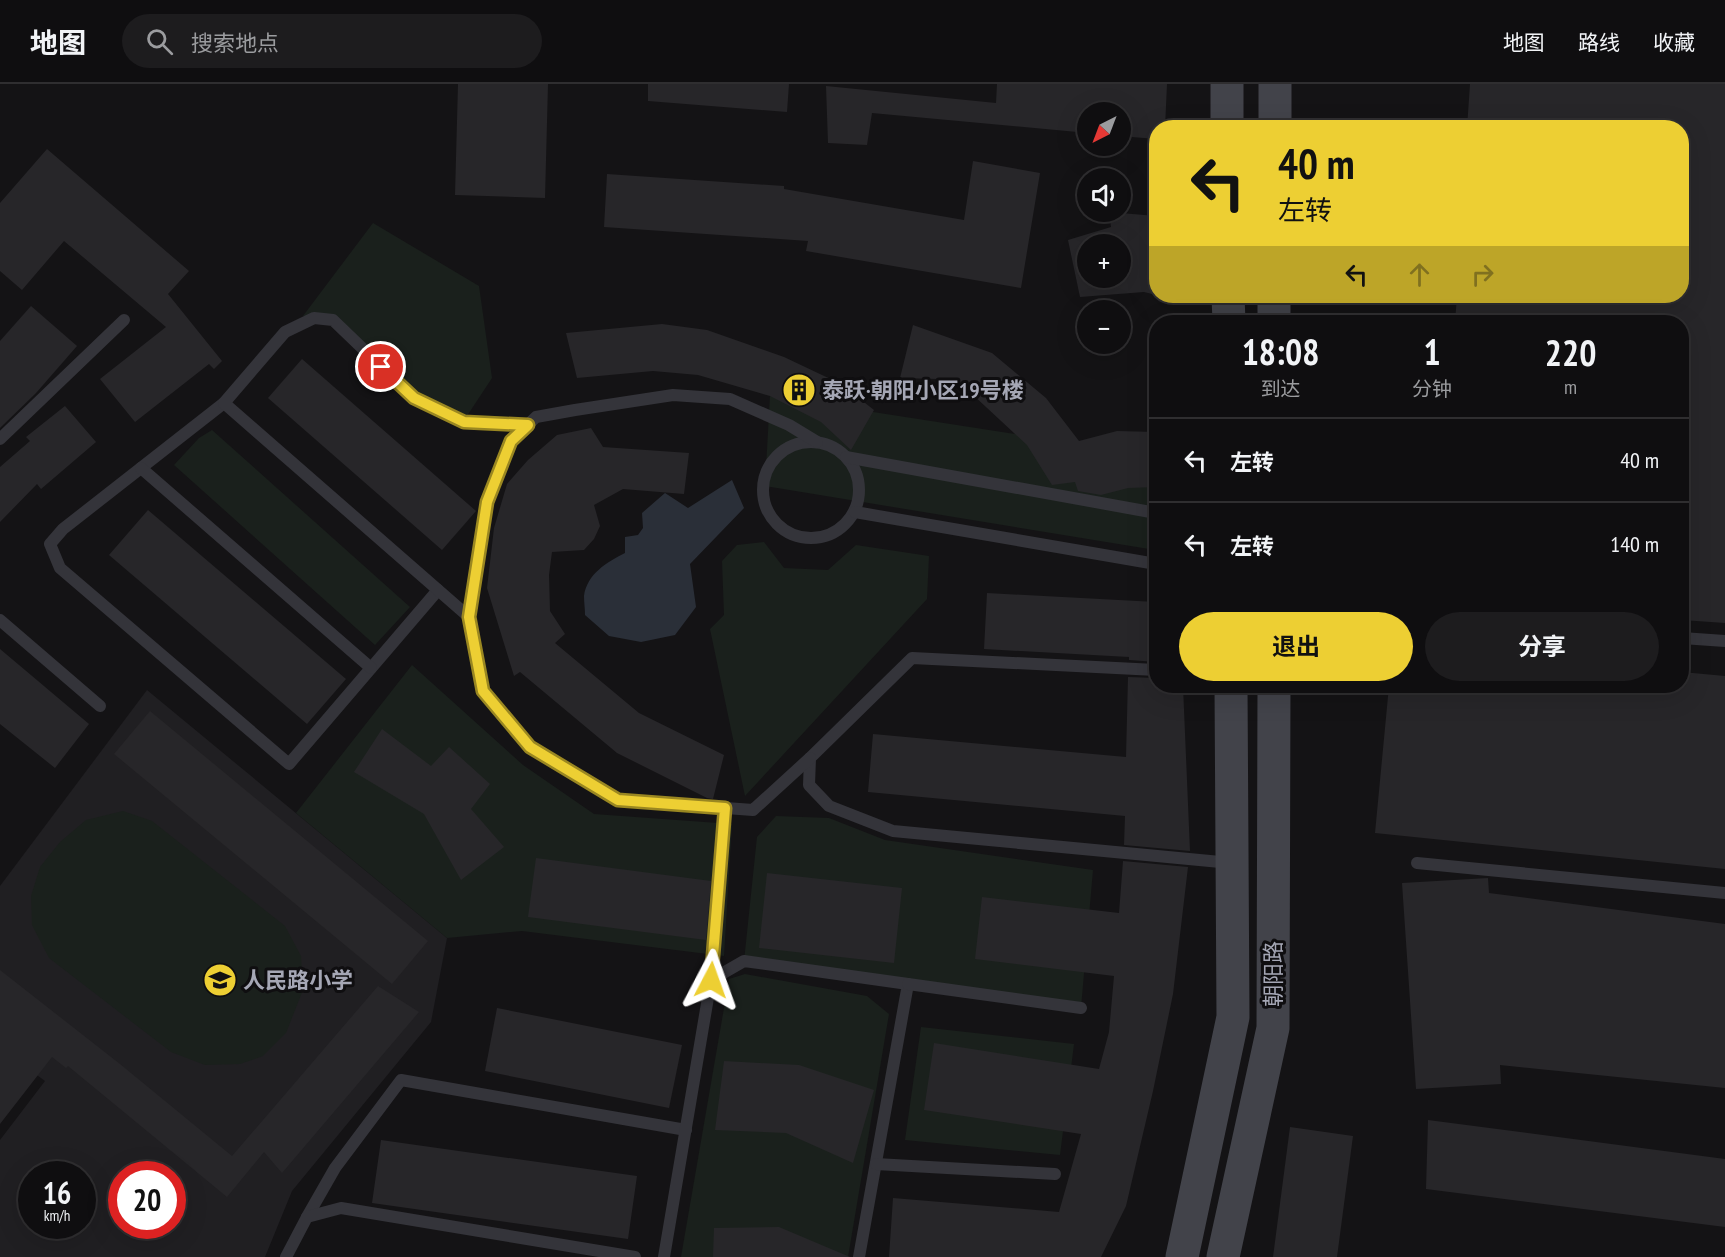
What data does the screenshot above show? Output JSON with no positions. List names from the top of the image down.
{
  "streets": {
    "main road": ["朝阳路"]
  },
  "places": {
    "building": ["泰跃·朝阳小区19号楼"],
    "school or university": ["人民路小学"]
  },
  "north": "bottom left",
  "page": {
    "header": "地图",
    "search": "搜索地点",
    "nav": ["地图", "路线", "收藏"],
    "map_buttons": ["+", "−"],
    "turn": ["40 m", "左转"],
    "eta": [
      "18:08",
      "到达",
      "1",
      "分钟",
      "220",
      "m"
    ],
    "list": [
      {
        "name": "左转",
        "value": "40 m"
      },
      {
        "name": "左转",
        "value": "140 m"
      }
    ],
    "buttons": ["退出", "分享"],
    "speed": "16 km/h",
    "limit": "20"
  }
}
